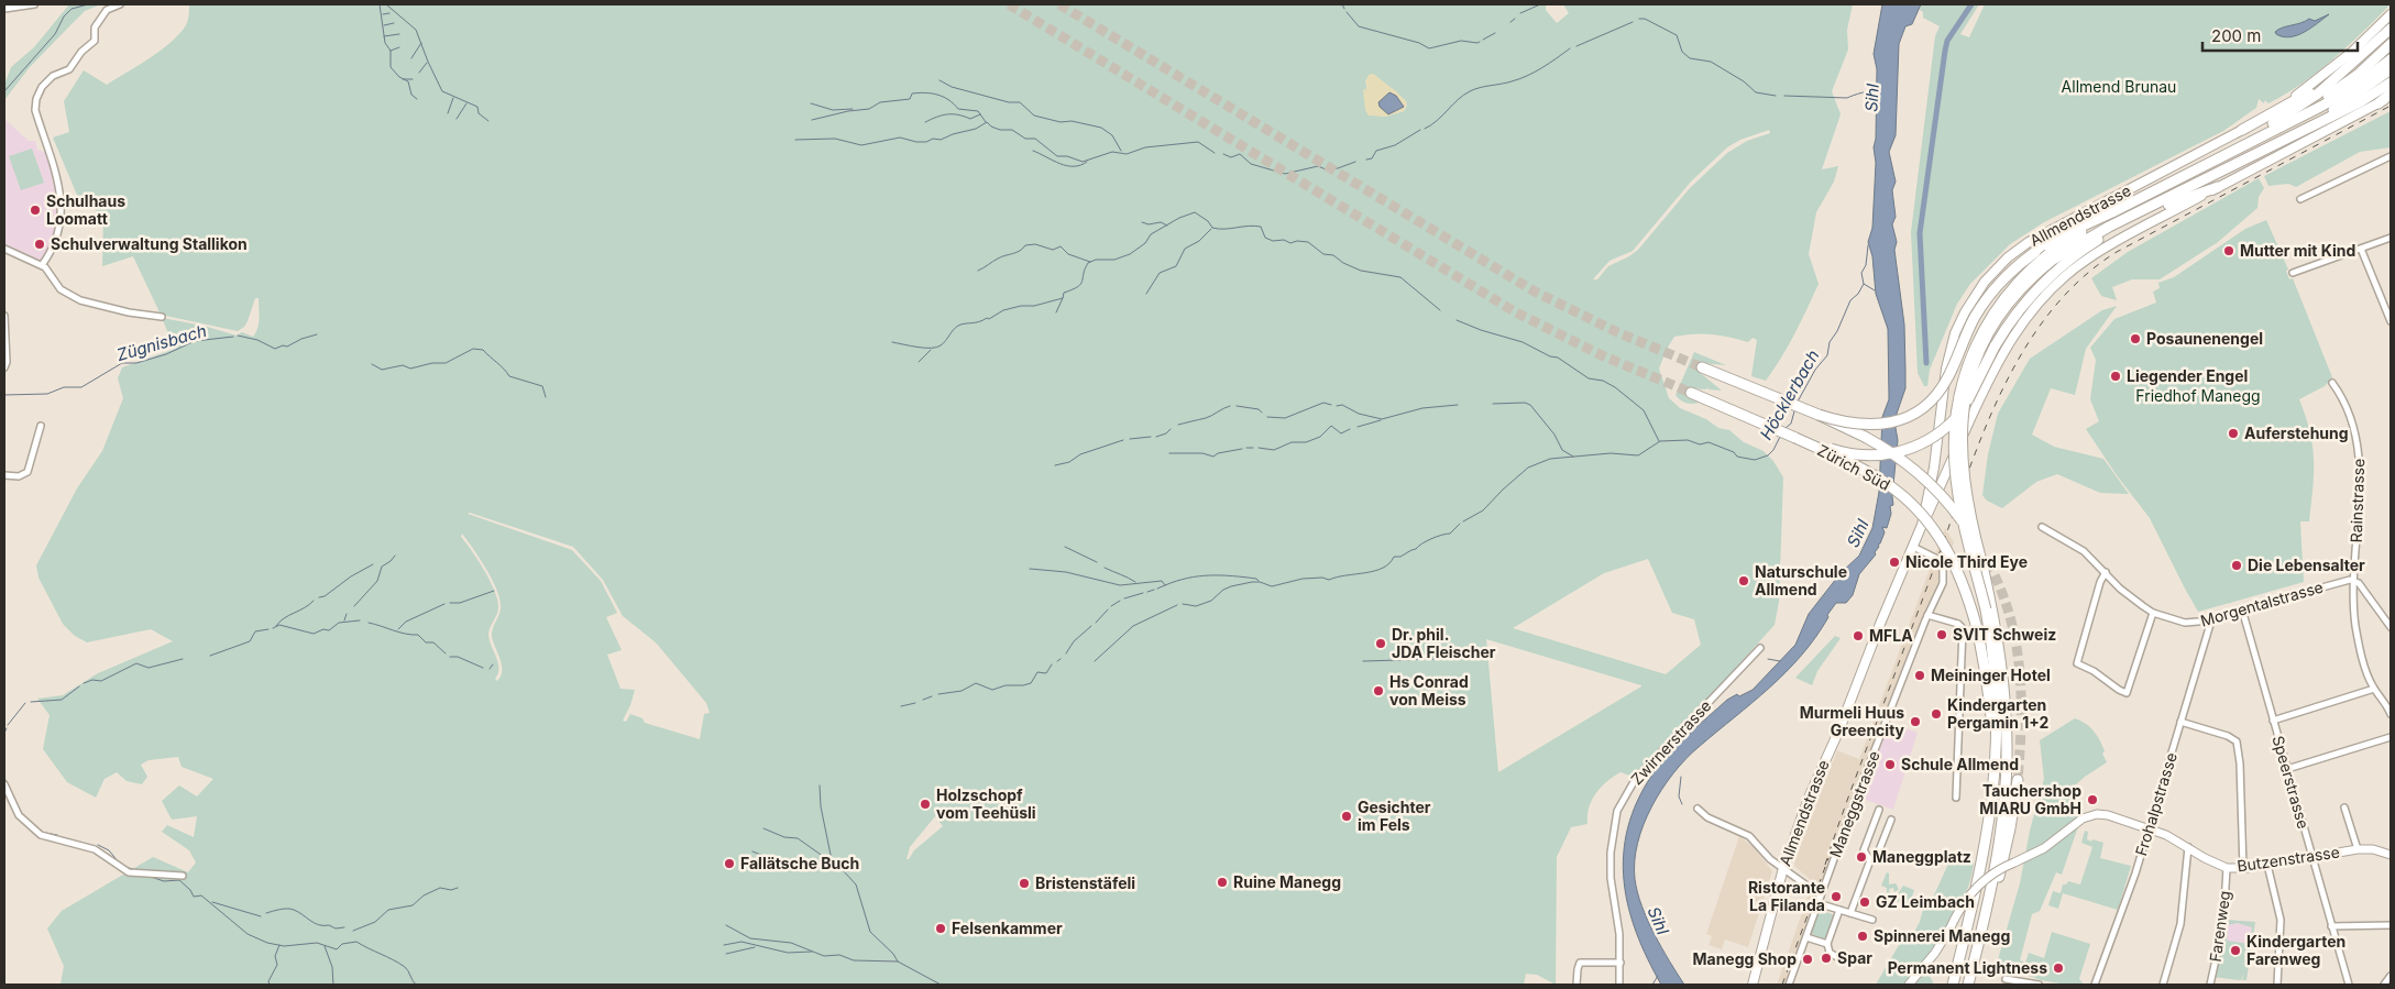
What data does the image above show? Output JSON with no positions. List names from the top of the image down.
{
  "streets": {
    "highway": ["Zürich Süd"],
    "main road": ["Allmendstrasse", "Butzenstrasse"],
    "street": [
      "Rainstrasse",
      "Morgentalstrasse",
      "Zwirnerstrasse",
      "Speerstrasse",
      "Maneggstrasse",
      "Frohalpstrasse",
      "Farenweg"
    ]
  },
  "crossings": [
    ["Allmendstrasse", "Maneggstrasse"],
    ["Rainstrasse", "Morgentalstrasse"],
    ["Morgentalstrasse", "Speerstrasse"],
    ["Morgentalstrasse", "Frohalpstrasse"],
    ["Speerstrasse", "Butzenstrasse"],
    ["Frohalpstrasse", "Butzenstrasse"],
    ["Butzenstrasse", "Farenweg"]
  ],
  "water": ["Sihl", "Zügnisbach", "Höcklerbach"],
  "parks": ["Allmend Brunau", "Friedhof Manegg"],
  "places": [
    "Schulhaus Loomatt",
    "Schulverwaltung Stallikon",
    "Mutter mit Kind",
    "Posaunenengel",
    "Liegender Engel",
    "Auferstehung",
    "Nicole Third Eye",
    "Die Lebensalter",
    "Naturschule Allmend",
    "SVIT Schweiz",
    "MFLA",
    "Dr. phil. JDA Fleischer",
    "Meininger Hotel",
    "Hs Conrad von Meiss",
    "Kindergarten Pergamin 1+2",
    "Murmeli Huus Greencity",
    "Schule Allmend",
    "Tauchershop MIARU GmbH",
    "Holzschopf vom Teehüsli",
    "Gesichter im Fels",
    "Maneggplatz",
    "Fallätsche Buch",
    "Ruine Manegg",
    "Bristenstäfeli",
    "Ristorante La Filanda",
    "GZ Leimbach",
    "Felsenkammer",
    "Spinnerei Manegg",
    "Kindergarten Farenweg",
    "Spar",
    "Manegg Shop",
    "Permanent Lightness"
  ],
  "scale_bar": "200 m"
}
